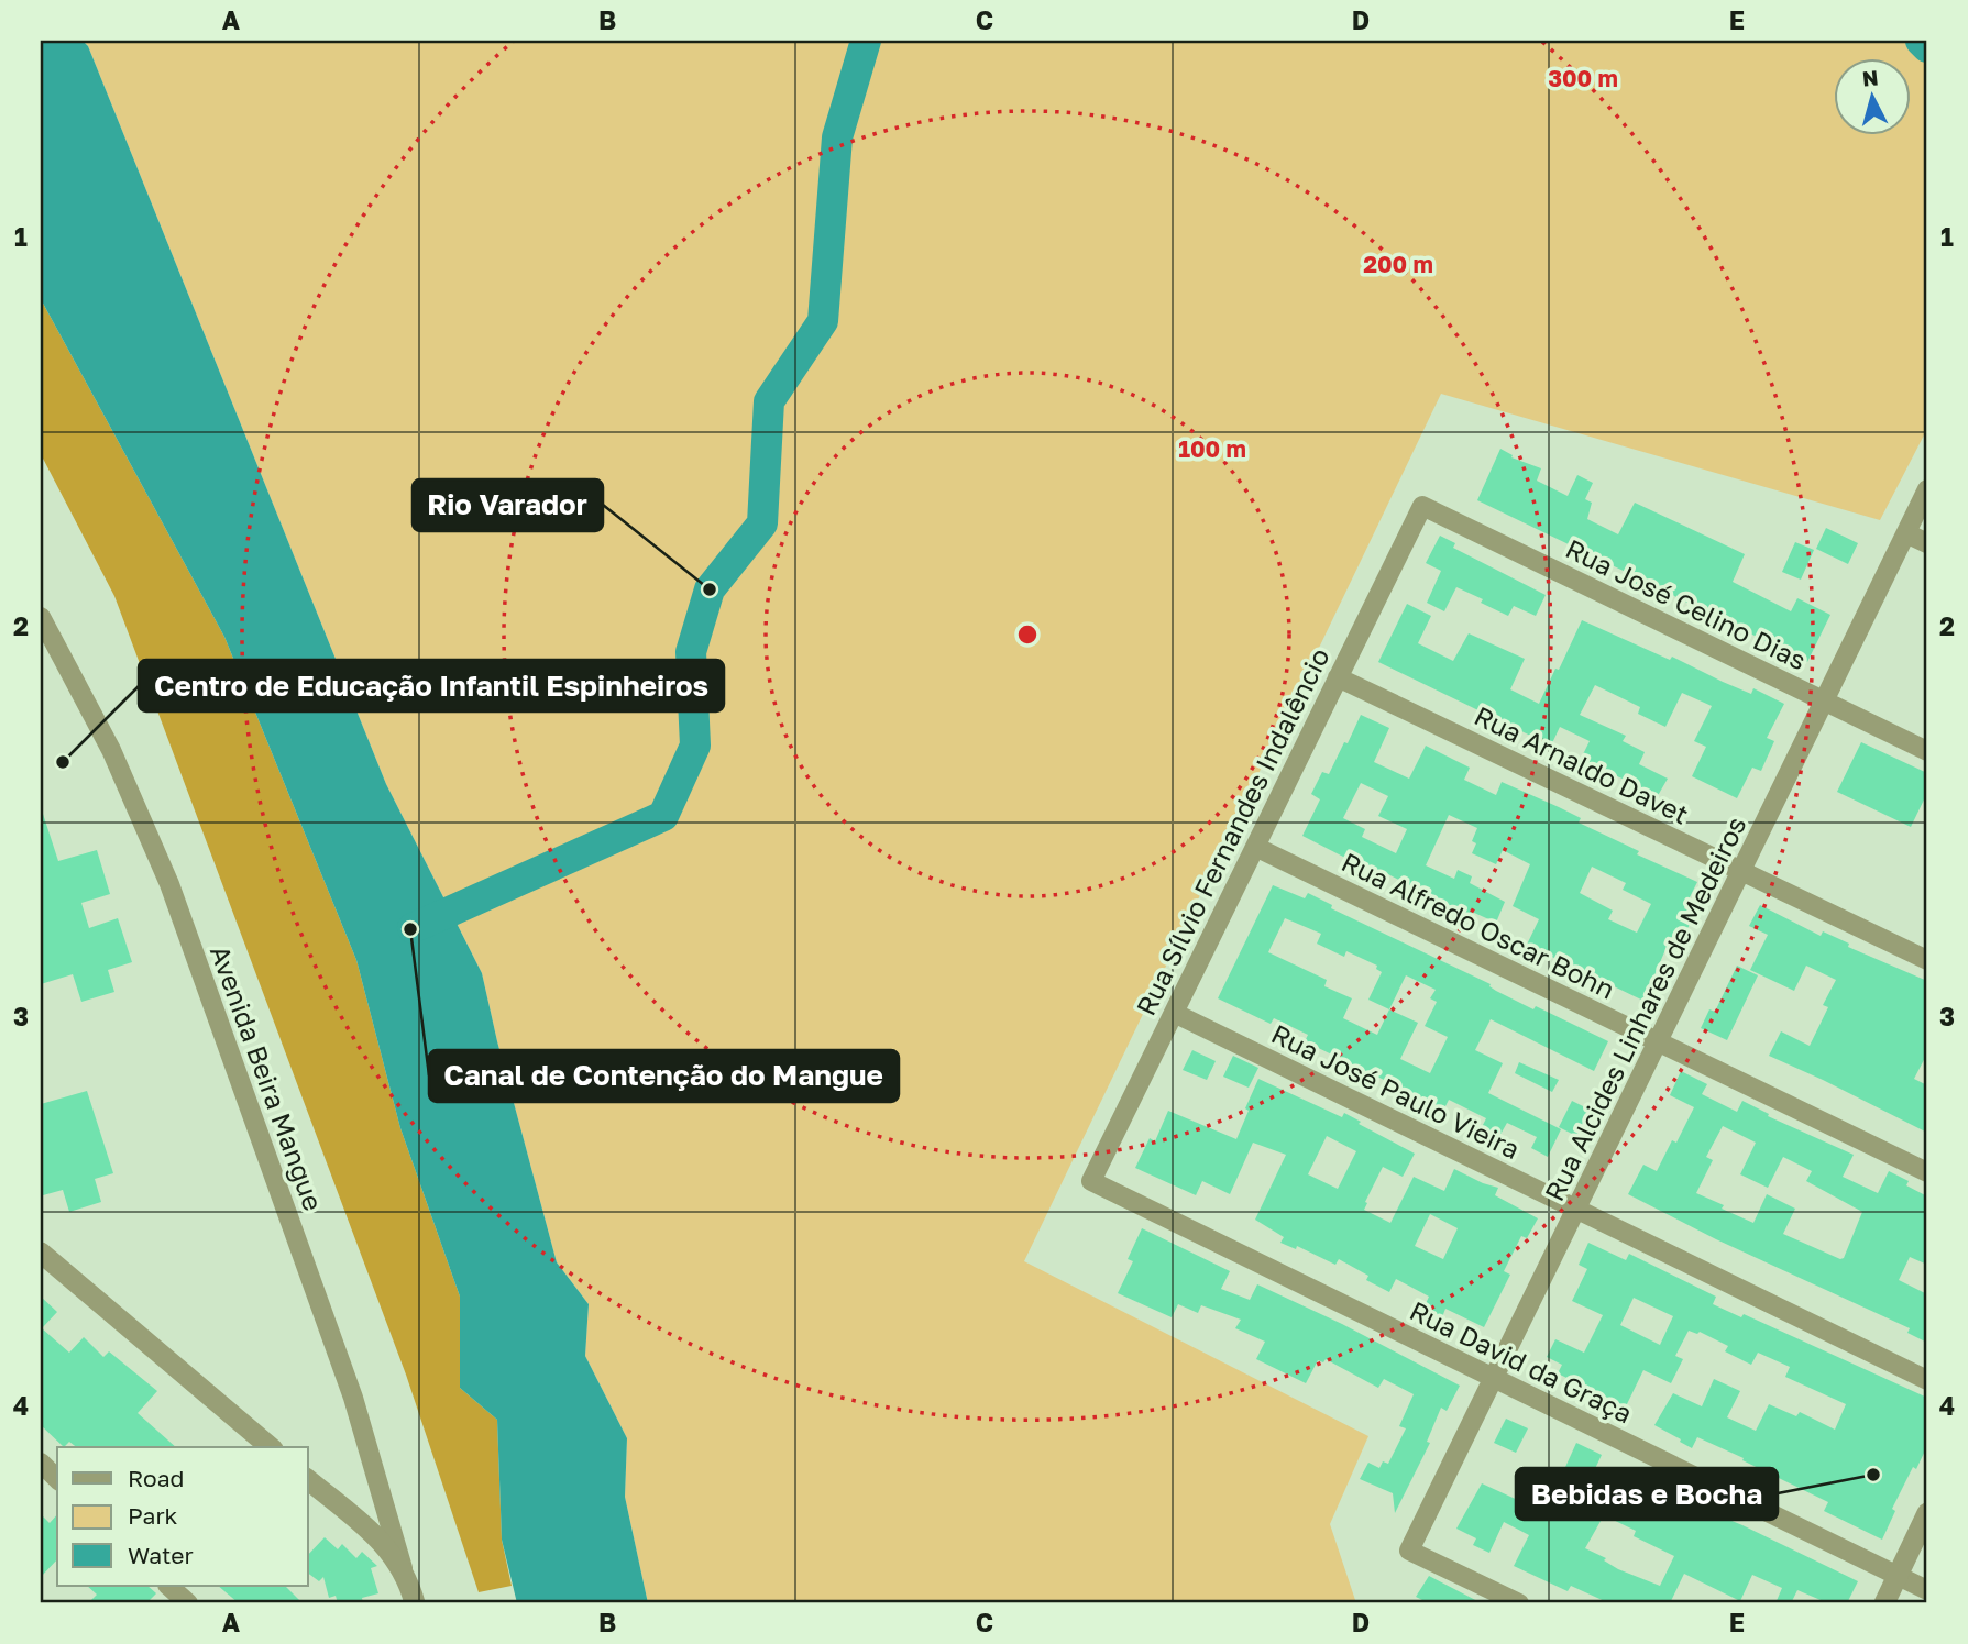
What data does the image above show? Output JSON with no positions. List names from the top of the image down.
{
  "streets": {
    "street": [
      "Rua José Celino Dias",
      "Rua Arnaldo Davet",
      "Rua Sílvio Fernandes Indalêncio",
      "Rua Alfredo Oscar Bohn",
      "Rua Alcides Linhares de Medeiros",
      "Avenida Beira Mangue",
      "Rua José Paulo Vieira",
      "Rua David da Graça"
    ]
  },
  "crossings": [
    ["Rua José Celino Dias", "Rua Sílvio Fernandes Indalêncio"],
    ["Rua José Celino Dias", "Rua Alcides Linhares de Medeiros"],
    ["Rua Arnaldo Davet", "Rua Sílvio Fernandes Indalêncio"],
    ["Rua Arnaldo Davet", "Rua Alcides Linhares de Medeiros"],
    ["Rua Sílvio Fernandes Indalêncio", "Rua Alfredo Oscar Bohn"],
    ["Rua Sílvio Fernandes Indalêncio", "Rua José Paulo Vieira"],
    ["Rua Sílvio Fernandes Indalêncio", "Rua David da Graça"],
    ["Rua Alfredo Oscar Bohn", "Rua Alcides Linhares de Medeiros"],
    ["Rua Alcides Linhares de Medeiros", "Rua José Paulo Vieira"],
    ["Rua Alcides Linhares de Medeiros", "Rua David da Graça"]
  ],
  "places": [
    "Rio Varador",
    "Centro de Educação Infantil Espinheiros",
    "Canal de Contenção do Mangue",
    "Bebidas e Bocha"
  ],
  "legend": ["Road", "Park", "Water"],
  "north": "top",
  "grid": {
    "columns": [
      "A",
      "B",
      "C",
      "D",
      "E"
    ],
    "rows": [
      "1",
      "2",
      "3",
      "4"
    ]
  },
  "rings": ["300 m", "200 m", "100 m"]
}
